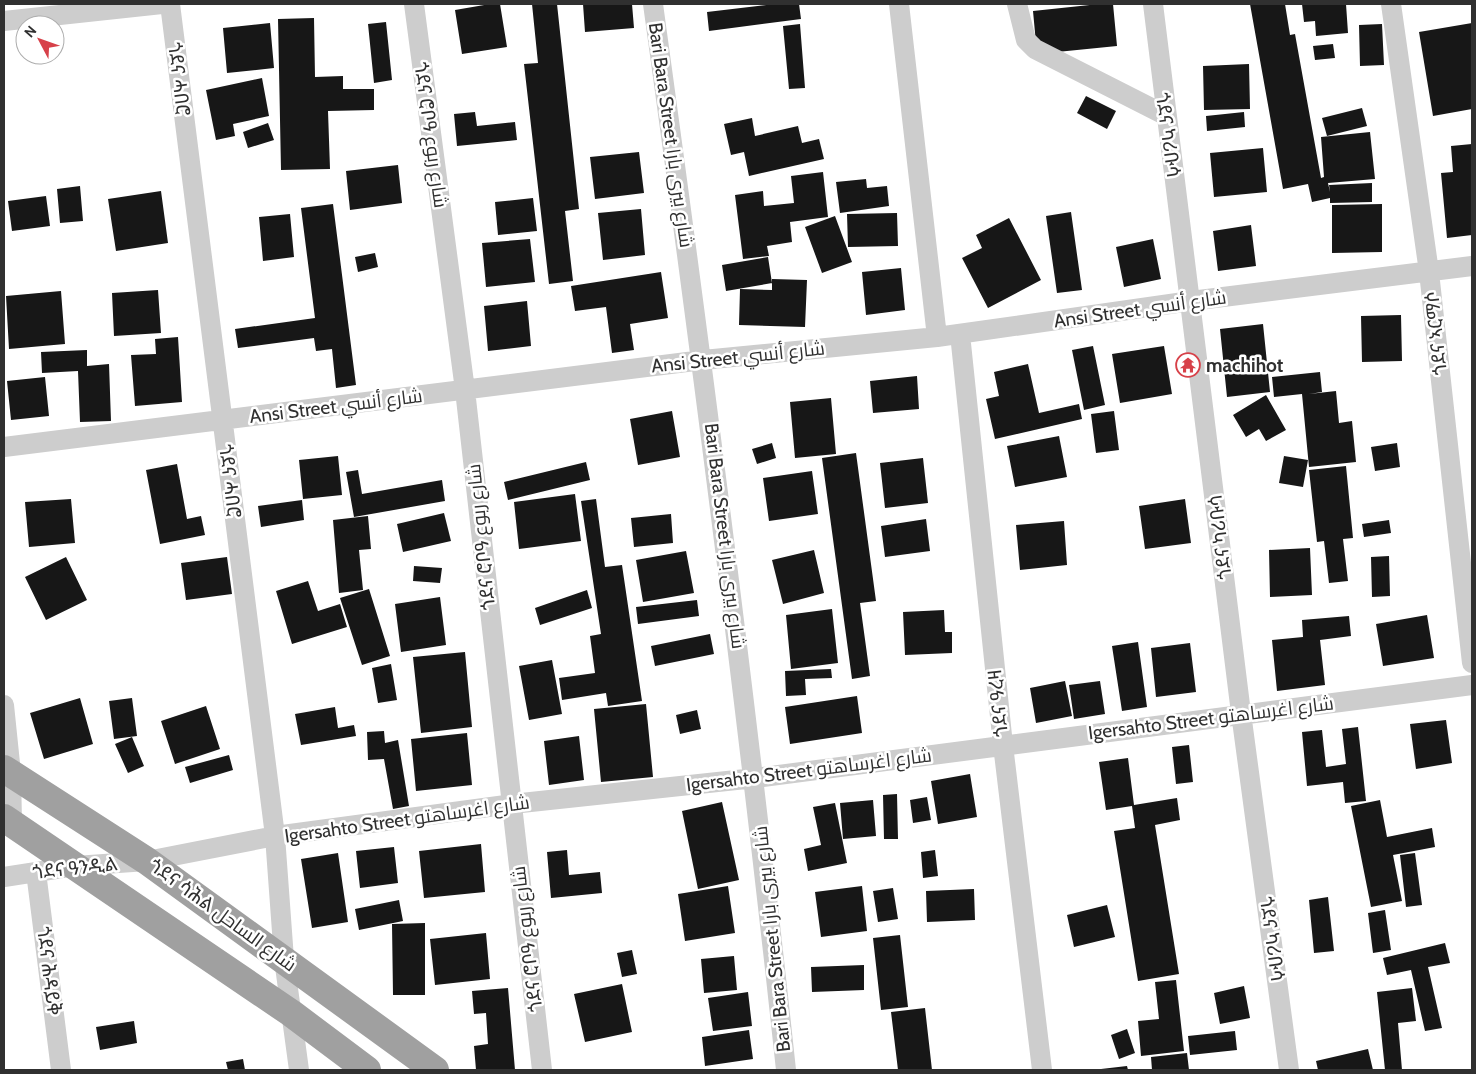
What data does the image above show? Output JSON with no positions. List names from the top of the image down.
{
  "streets": {
    "highway": ["ጎደና ሳሕል شارع الساحل"],
    "street": [
      "ጎደና ሓበሮ",
      "ጎደና ሮቦዓ شارع ربوع",
      "Bari Bara Street شارع بيرى بارا",
      "ጎደና ካሪቡሳ",
      "Ansi Street شارع أنسي",
      "ጎደና ኣርማሶ",
      "ጎደና ዓረዛ",
      "Igersahto Street شارع اغرساهتو",
      "ጎደና ዓንዲል",
      "ጎደና ሕዳይቅ"
    ]
  },
  "crossings": [
    ["ጎደና ሓበሮ", "Ansi Street شارع أنسي"],
    ["ጎደና ሓበሮ", "Igersahto Street شارع اغرساهتو"],
    ["ጎደና ሓበሮ", "ጎደና ሳሕል شارع الساحل"],
    ["ጎደና ሮቦዓ شارع ربوع", "Ansi Street شارع أنسي"],
    ["ጎደና ሮቦዓ شارع ربوع", "Igersahto Street شارع اغرساهتو"],
    ["Bari Bara Street شارع بيرى بارا", "Ansi Street شارع أنسي"],
    ["Bari Bara Street شارع بيرى بارا", "Igersahto Street شارع اغرساهتو"],
    ["ጎደና ካሪቡሳ", "Ansi Street شارع أنسي"],
    ["ጎደና ካሪቡሳ", "Igersahto Street شارع اغرساهتو"],
    ["Ansi Street شارع أنسي", "ጎደና ኣርማሶ"],
    ["Ansi Street شارع أنسي", "ጎደና ዓረዛ"],
    ["ጎደና ዓረዛ", "Igersahto Street شارع اغرساهتو"],
    ["Igersahto Street شارع اغرساهتو", "ጎደና ዓንዲል"],
    ["Igersahto Street شارع اغرساهتو", "ጎደና ሳሕል شارع الساحل"],
    ["ጎደና ዓንዲል", "ጎደና ሳሕል شارع الساحل"],
    ["ጎደና ዓንዲል", "ጎደና ሕዳይቅ"]
  ],
  "places": {
    "temple": ["machihot"]
  },
  "north": "top left"
}
